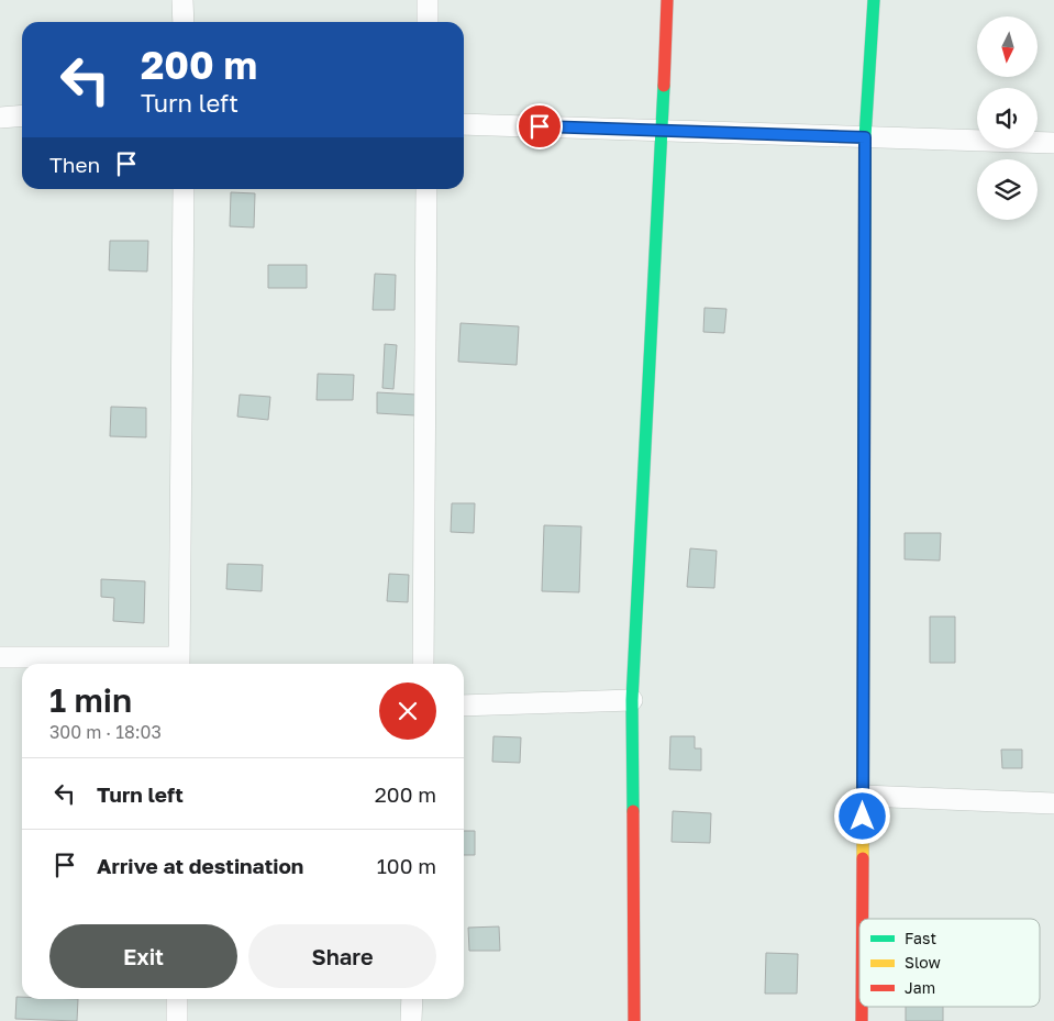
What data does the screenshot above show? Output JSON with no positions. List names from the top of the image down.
{
  "legend": ["Fast", "Slow", "Jam"],
  "north": "bottom",
  "page": {
    "turn": ["200 m", "Turn left"],
    "then": "Then",
    "heading": ["1 min", "300 m · 18:03"],
    "list": [
      {
        "name": "Turn left",
        "value": "200 m"
      },
      {
        "name": "Arrive at destination",
        "value": "100 m"
      }
    ],
    "buttons": ["Exit", "Share"]
  }
}
